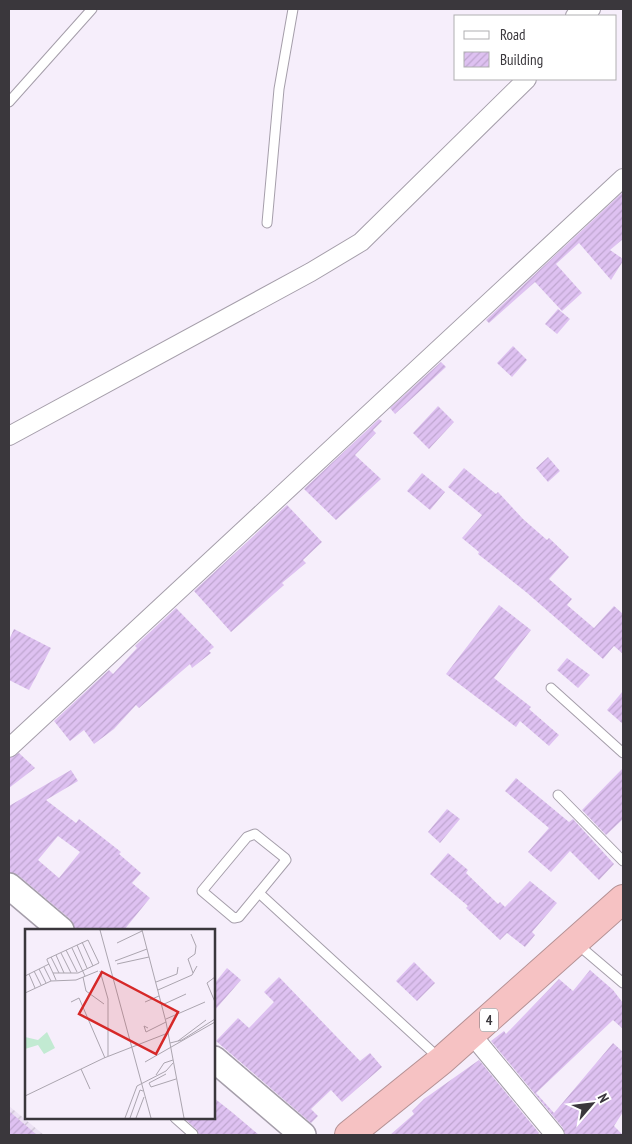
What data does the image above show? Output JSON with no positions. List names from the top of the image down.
{
  "streets": {
    "highway": ["4"]
  },
  "legend": ["Road", "Building"],
  "north": "top right"
}
